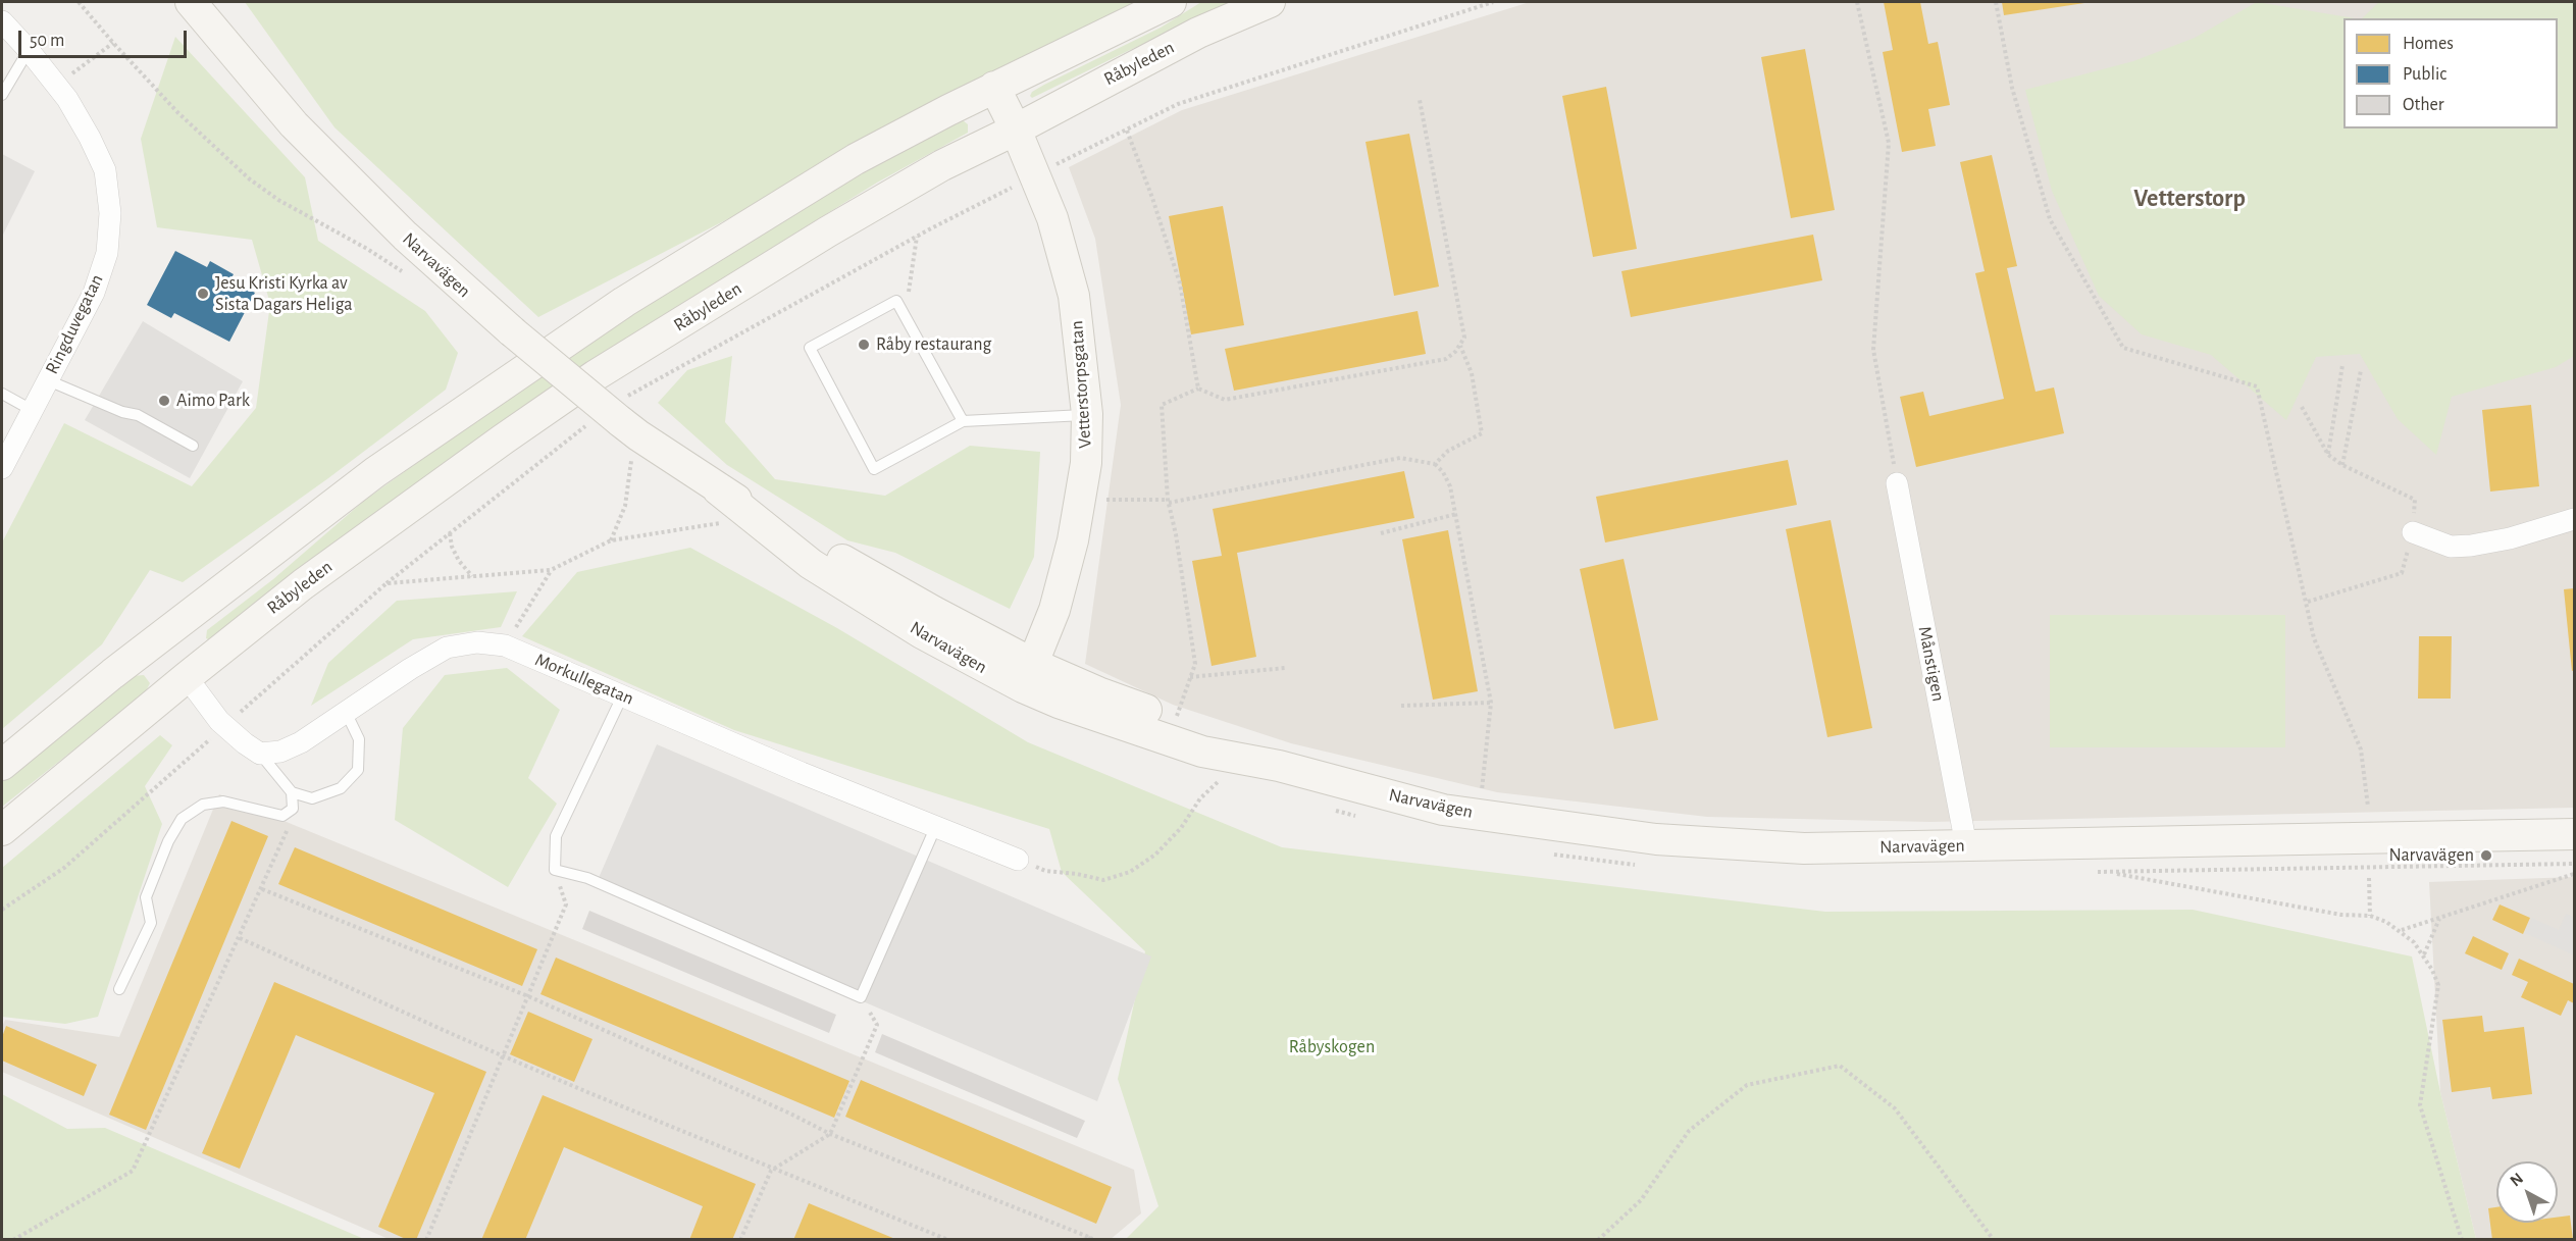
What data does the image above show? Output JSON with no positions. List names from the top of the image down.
{
  "streets": {
    "main road": ["Råbyleden", "Narvavägen", "Vetterstorpsgatan"],
    "street": ["Ringduvegatan", "Månstigen", "Morkullegatan"]
  },
  "crossings": [
    ["Råbyleden", "Vetterstorpsgatan"],
    ["Narvavägen", "Vetterstorpsgatan"],
    ["Narvavägen", "Månstigen"]
  ],
  "districts": ["Vetterstorp"],
  "parks": ["Råbyskogen"],
  "places": [
    "Jesu Kristi Kyrka av Sista Dagars Heliga",
    "Råby restaurang",
    "Aimo Park",
    "Narvavägen"
  ],
  "legend": ["Homes", "Public", "Other"],
  "scale_bar": "50 m",
  "north": "top left"
}
